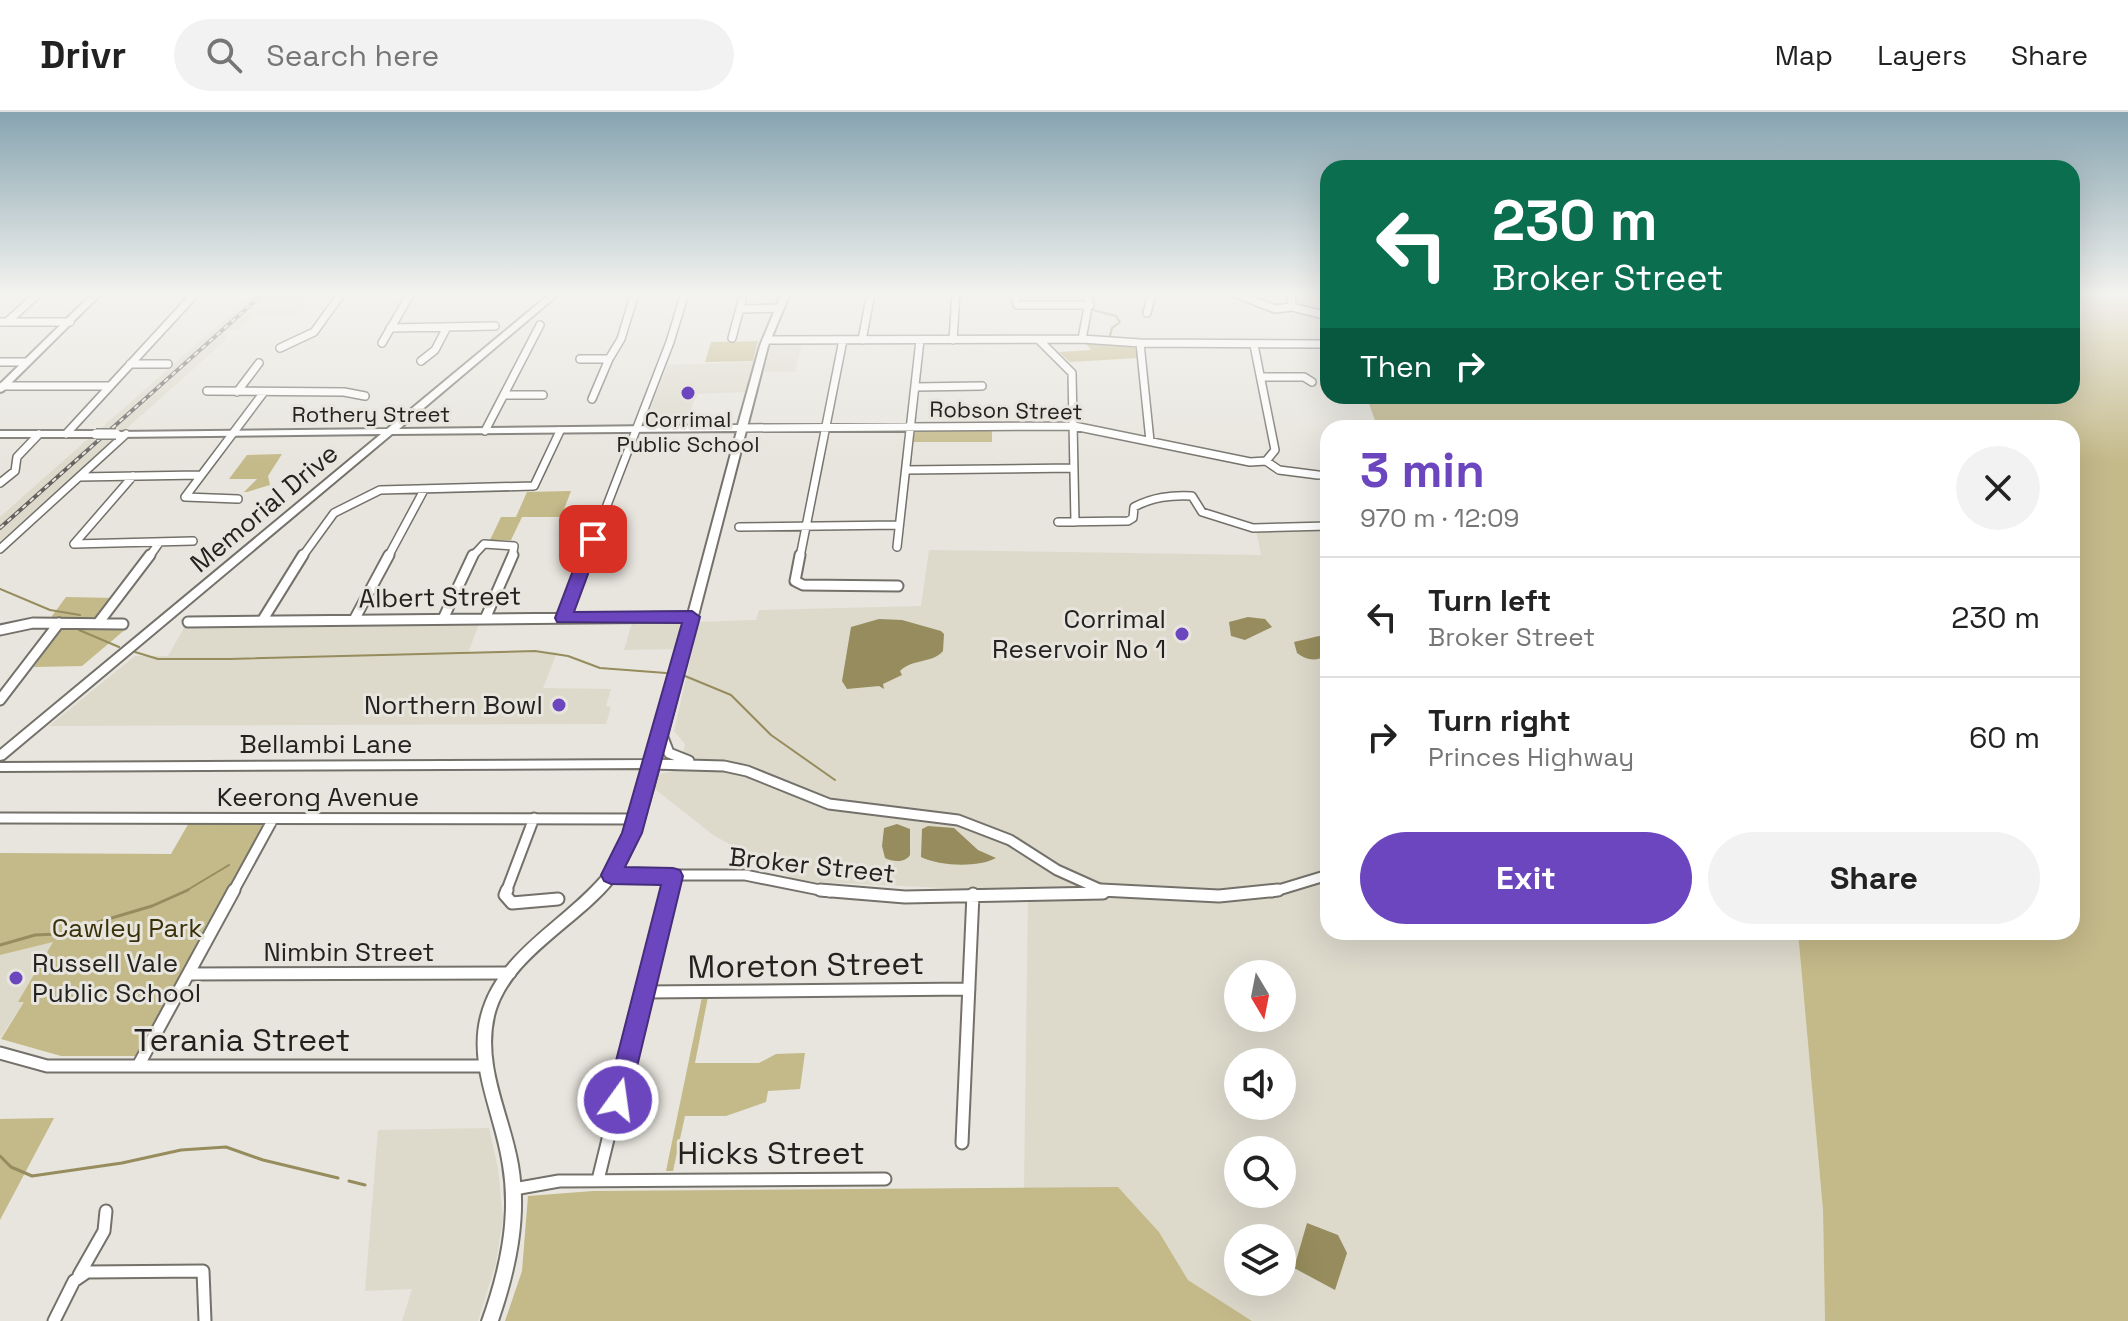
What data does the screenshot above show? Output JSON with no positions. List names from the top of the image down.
{
  "streets": {
    "main road": ["Rothery Street", "Memorial Drive", "Bellambi Lane"],
    "street": [
      "Robson Street",
      "Albert Street",
      "Keerong Avenue",
      "Broker Street",
      "Nimbin Street",
      "Moreton Street",
      "Terania Street",
      "Hicks Street"
    ]
  },
  "crossings": [
    ["Robson Street", "Rothery Street"],
    ["Rothery Street", "Memorial Drive"]
  ],
  "parks": ["Cawley Park"],
  "places": [
    "Corrimal Public School",
    "Corrimal Reservoir No 1",
    "Northern Bowl",
    "Russell Vale Public School"
  ],
  "north": "bottom",
  "page": {
    "header": "Drivr",
    "search": "Search here",
    "nav": ["Map", "Layers", "Share"],
    "turn": ["230 m", "Broker Street"],
    "then": "Then",
    "heading": ["3 min", "970 m · 12:09"],
    "list": [
      {
        "name": "Turn left",
        "note": "Broker Street",
        "value": "230 m"
      },
      {
        "name": "Turn right",
        "note": "Princes Highway",
        "value": "60 m"
      }
    ],
    "buttons": ["Exit", "Share"]
  }
}
